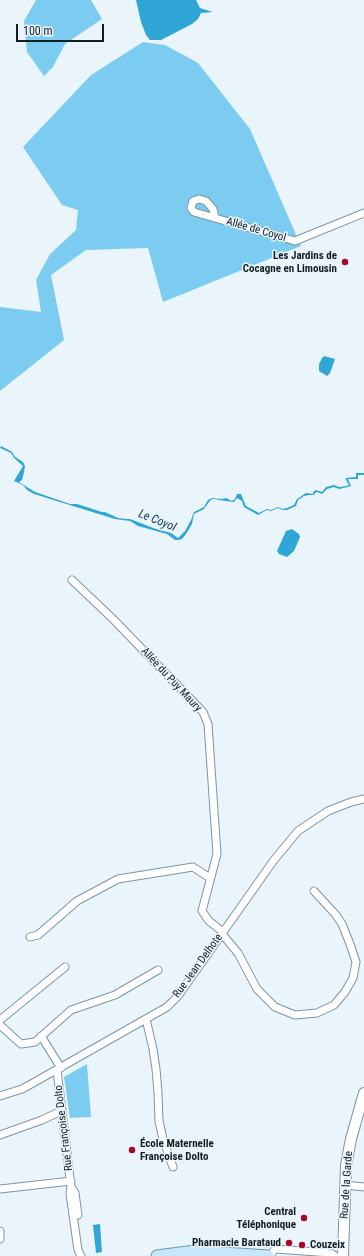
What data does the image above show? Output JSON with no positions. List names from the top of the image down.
{
  "streets": {
    "main road": ["Rue de la Garde"],
    "street": [
      "Allée de Coyol",
      "Allée du Puy Maury",
      "Rue Jean Delhote",
      "Rue Françoise Dolto"
    ]
  },
  "crossings": [
    ["Allée du Puy Maury", "Rue Jean Delhote"],
    ["Rue Jean Delhote", "Rue Françoise Dolto"]
  ],
  "water": ["Le Coyol"],
  "places": [
    "Les Jardins de Cocagne en Limousin",
    "École Maternelle Françoise Dolto",
    "Central Téléphonique",
    "Pharmacie Barataud",
    "Couzeix"
  ],
  "scale_bar": "100 m"
}
